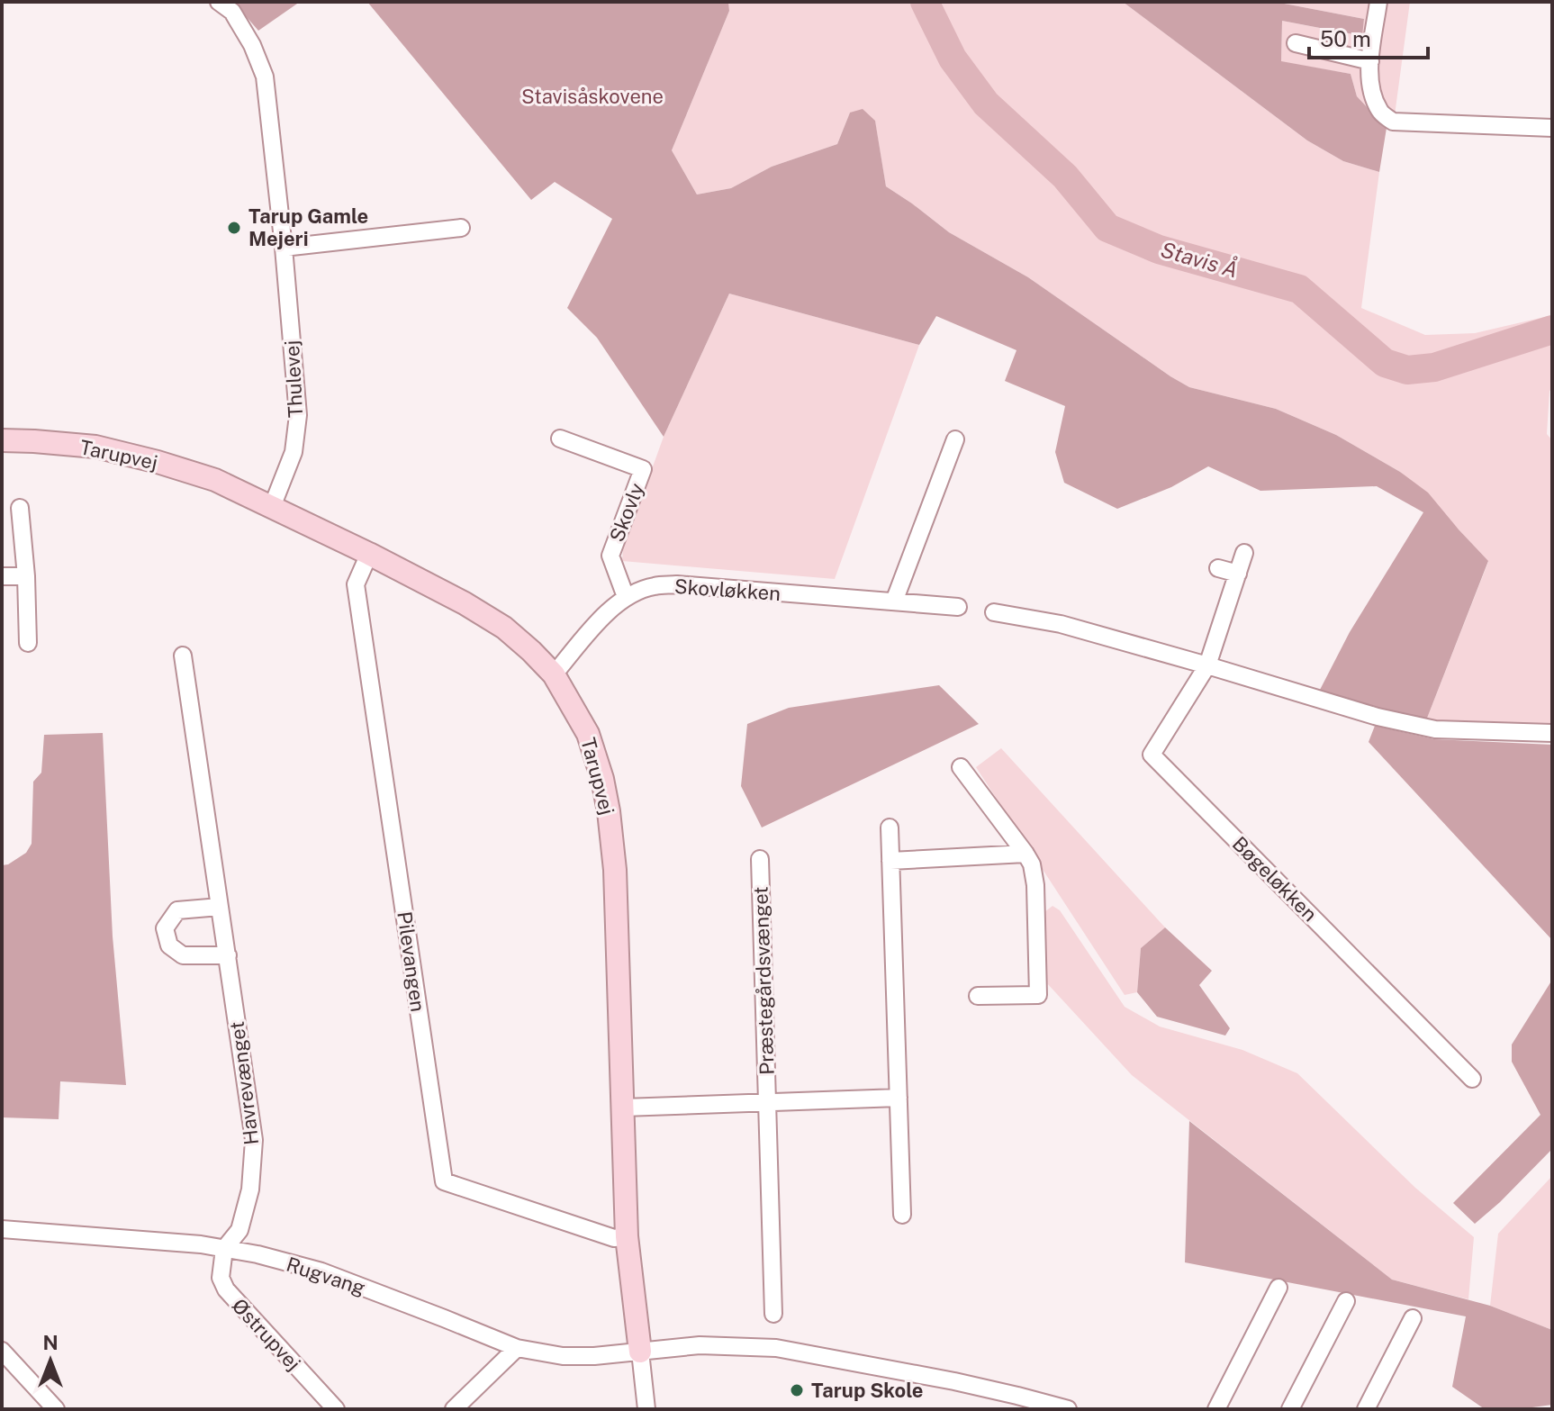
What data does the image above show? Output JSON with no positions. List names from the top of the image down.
{
  "streets": {
    "street": [
      "Thulevej",
      "Tarupvej",
      "Skovly",
      "Skovløkken",
      "Bøgeløkken",
      "Pilevangen",
      "Præstegårdsvænget",
      "Havrevænget",
      "Rugvang",
      "Østrupvej"
    ]
  },
  "crossings": [
    ["Thulevej", "Tarupvej"],
    ["Tarupvej", "Skovløkken"],
    ["Tarupvej", "Pilevangen"],
    ["Tarupvej", "Præstegårdsvænget"],
    ["Tarupvej", "Rugvang"],
    ["Skovly", "Skovløkken"],
    ["Havrevænget", "Rugvang"],
    ["Havrevænget", "Østrupvej"],
    ["Rugvang", "Østrupvej"]
  ],
  "water": ["Stavis Å"],
  "parks": ["Stavisåskovene"],
  "places": ["Tarup Gamle Mejeri", "Tarup Skole"],
  "scale_bar": "50 m",
  "north": "top"
}
